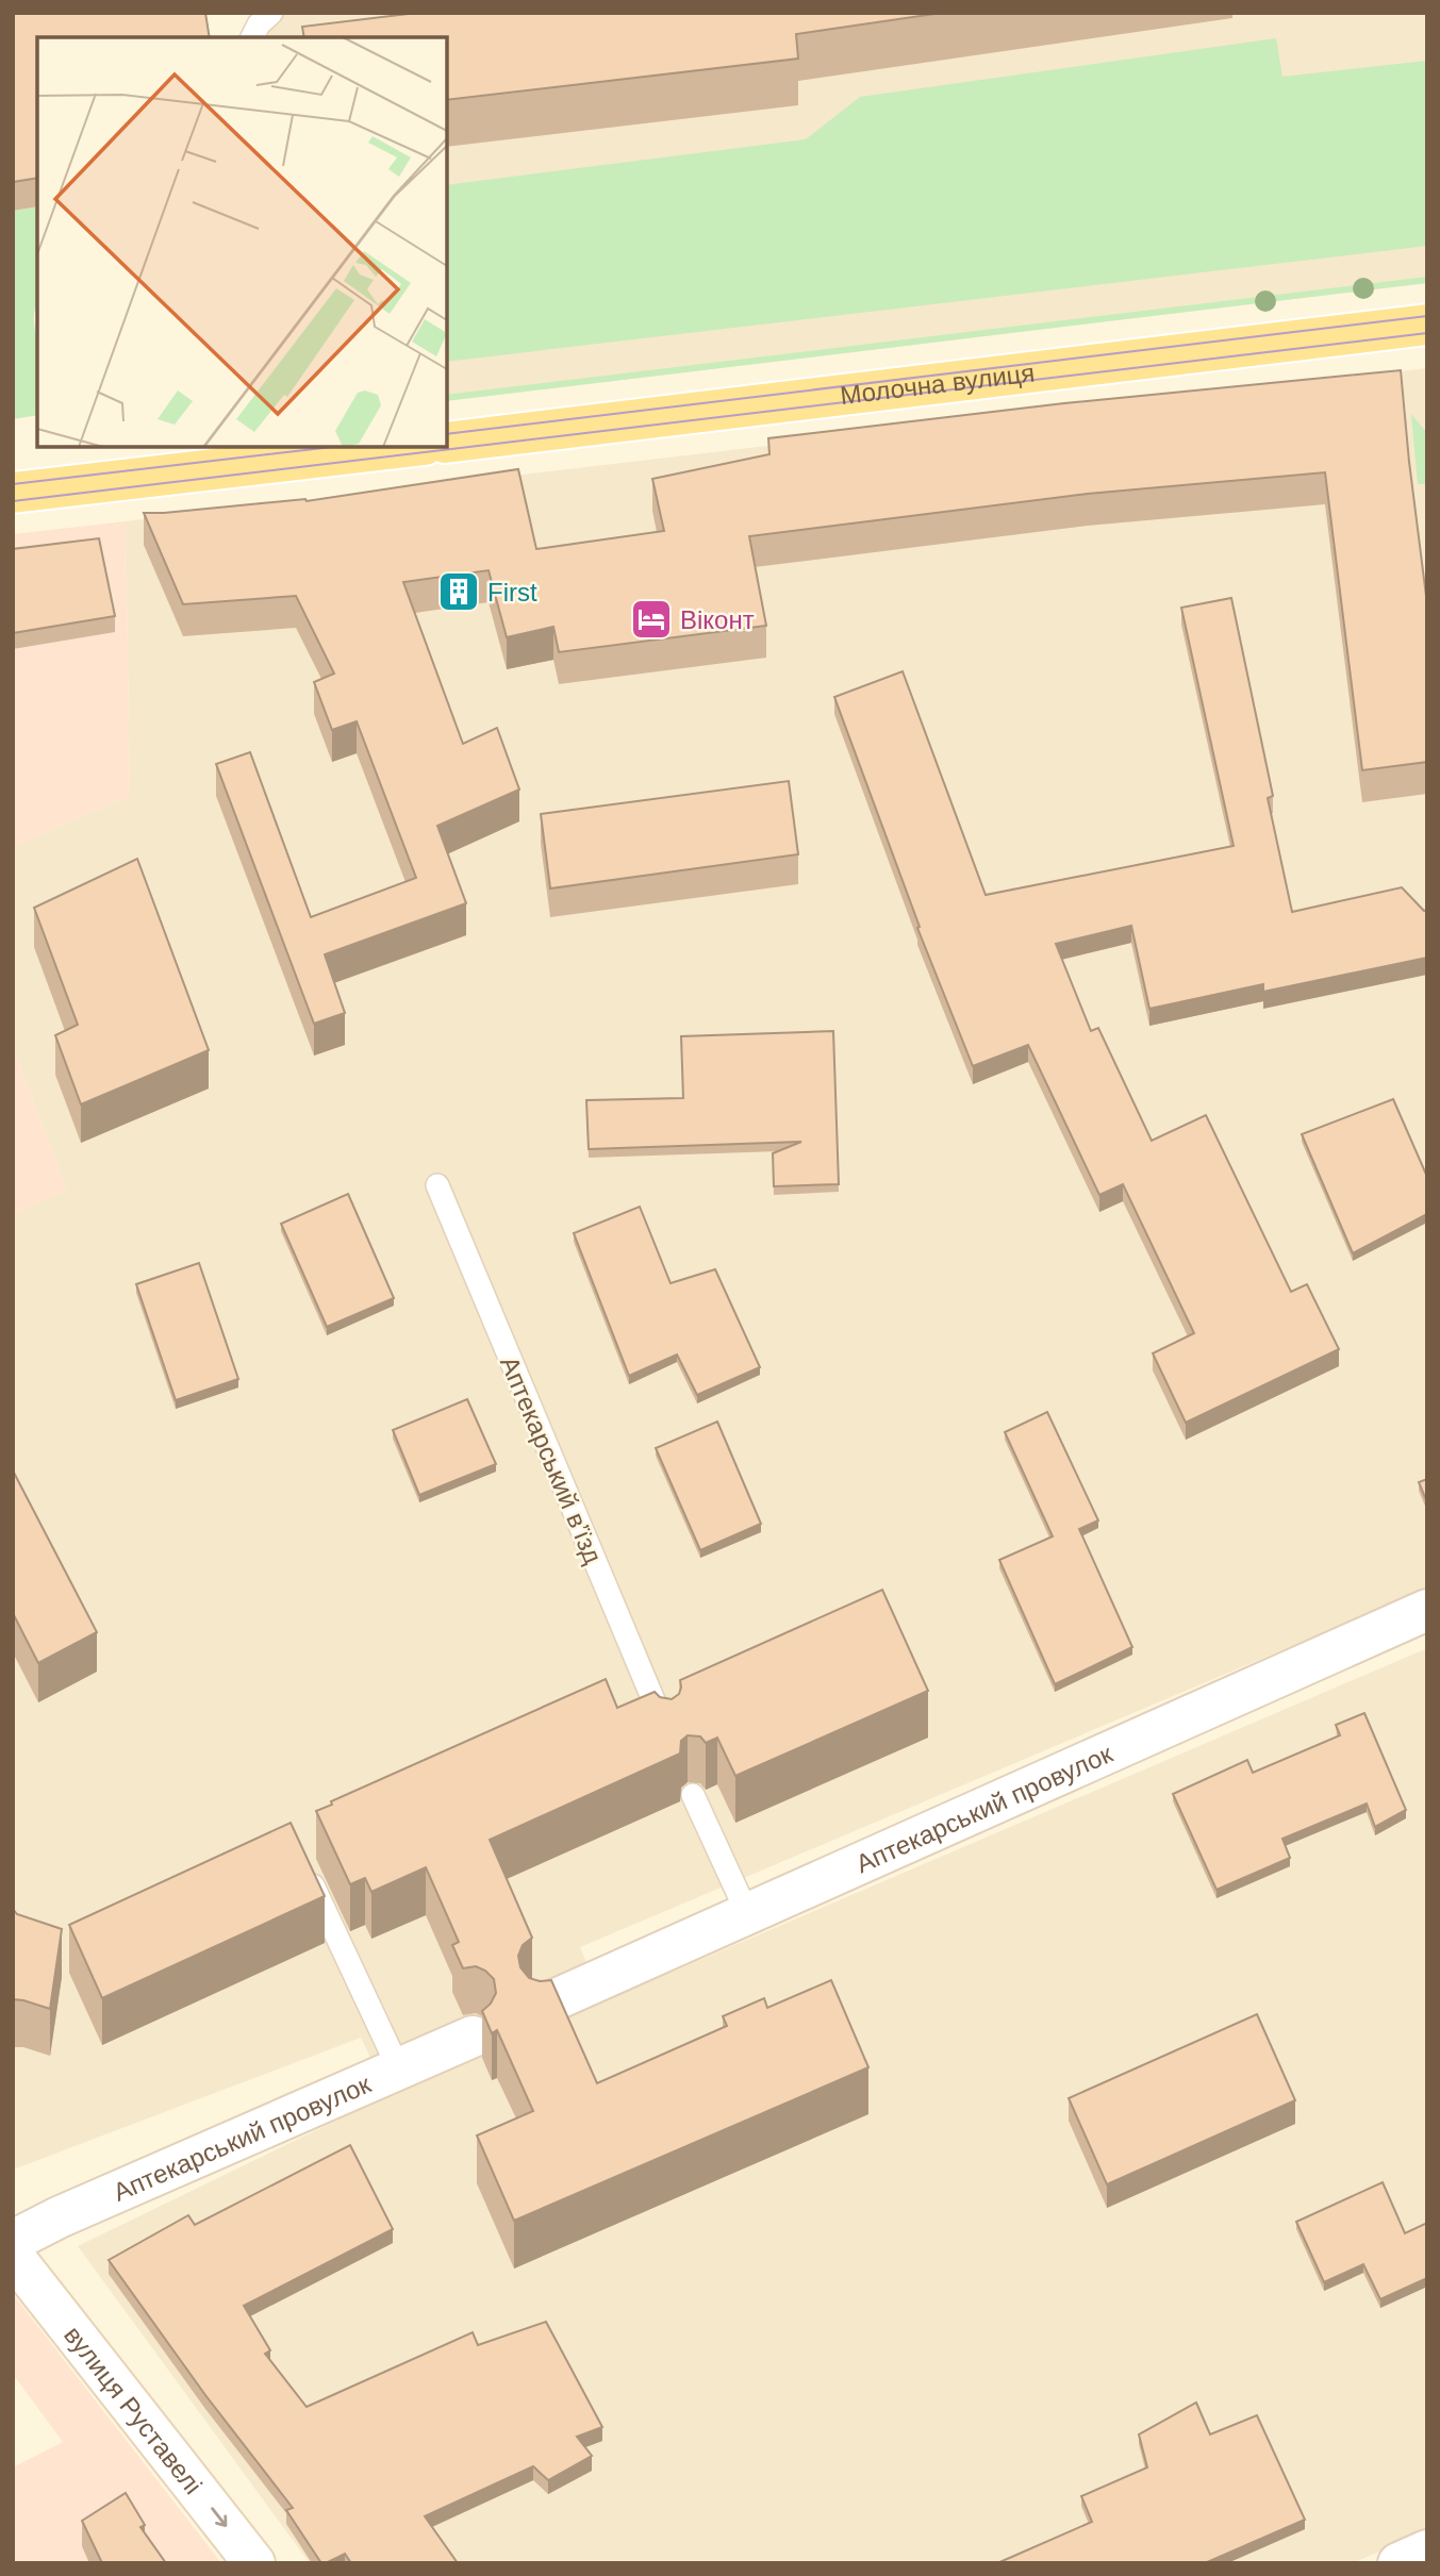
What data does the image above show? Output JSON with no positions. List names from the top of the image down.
{
  "streets": {
    "main road": ["Молочна вулиця"],
    "street": ["Аптекарський провулок", "вулиця Руставелі"],
    "lane": ["Аптекарський в’їзд"]
  },
  "one_way": ["вулиця Руставелі"],
  "places": {
    "building": ["First"],
    "hotel": ["Віконт"]
  }
}
